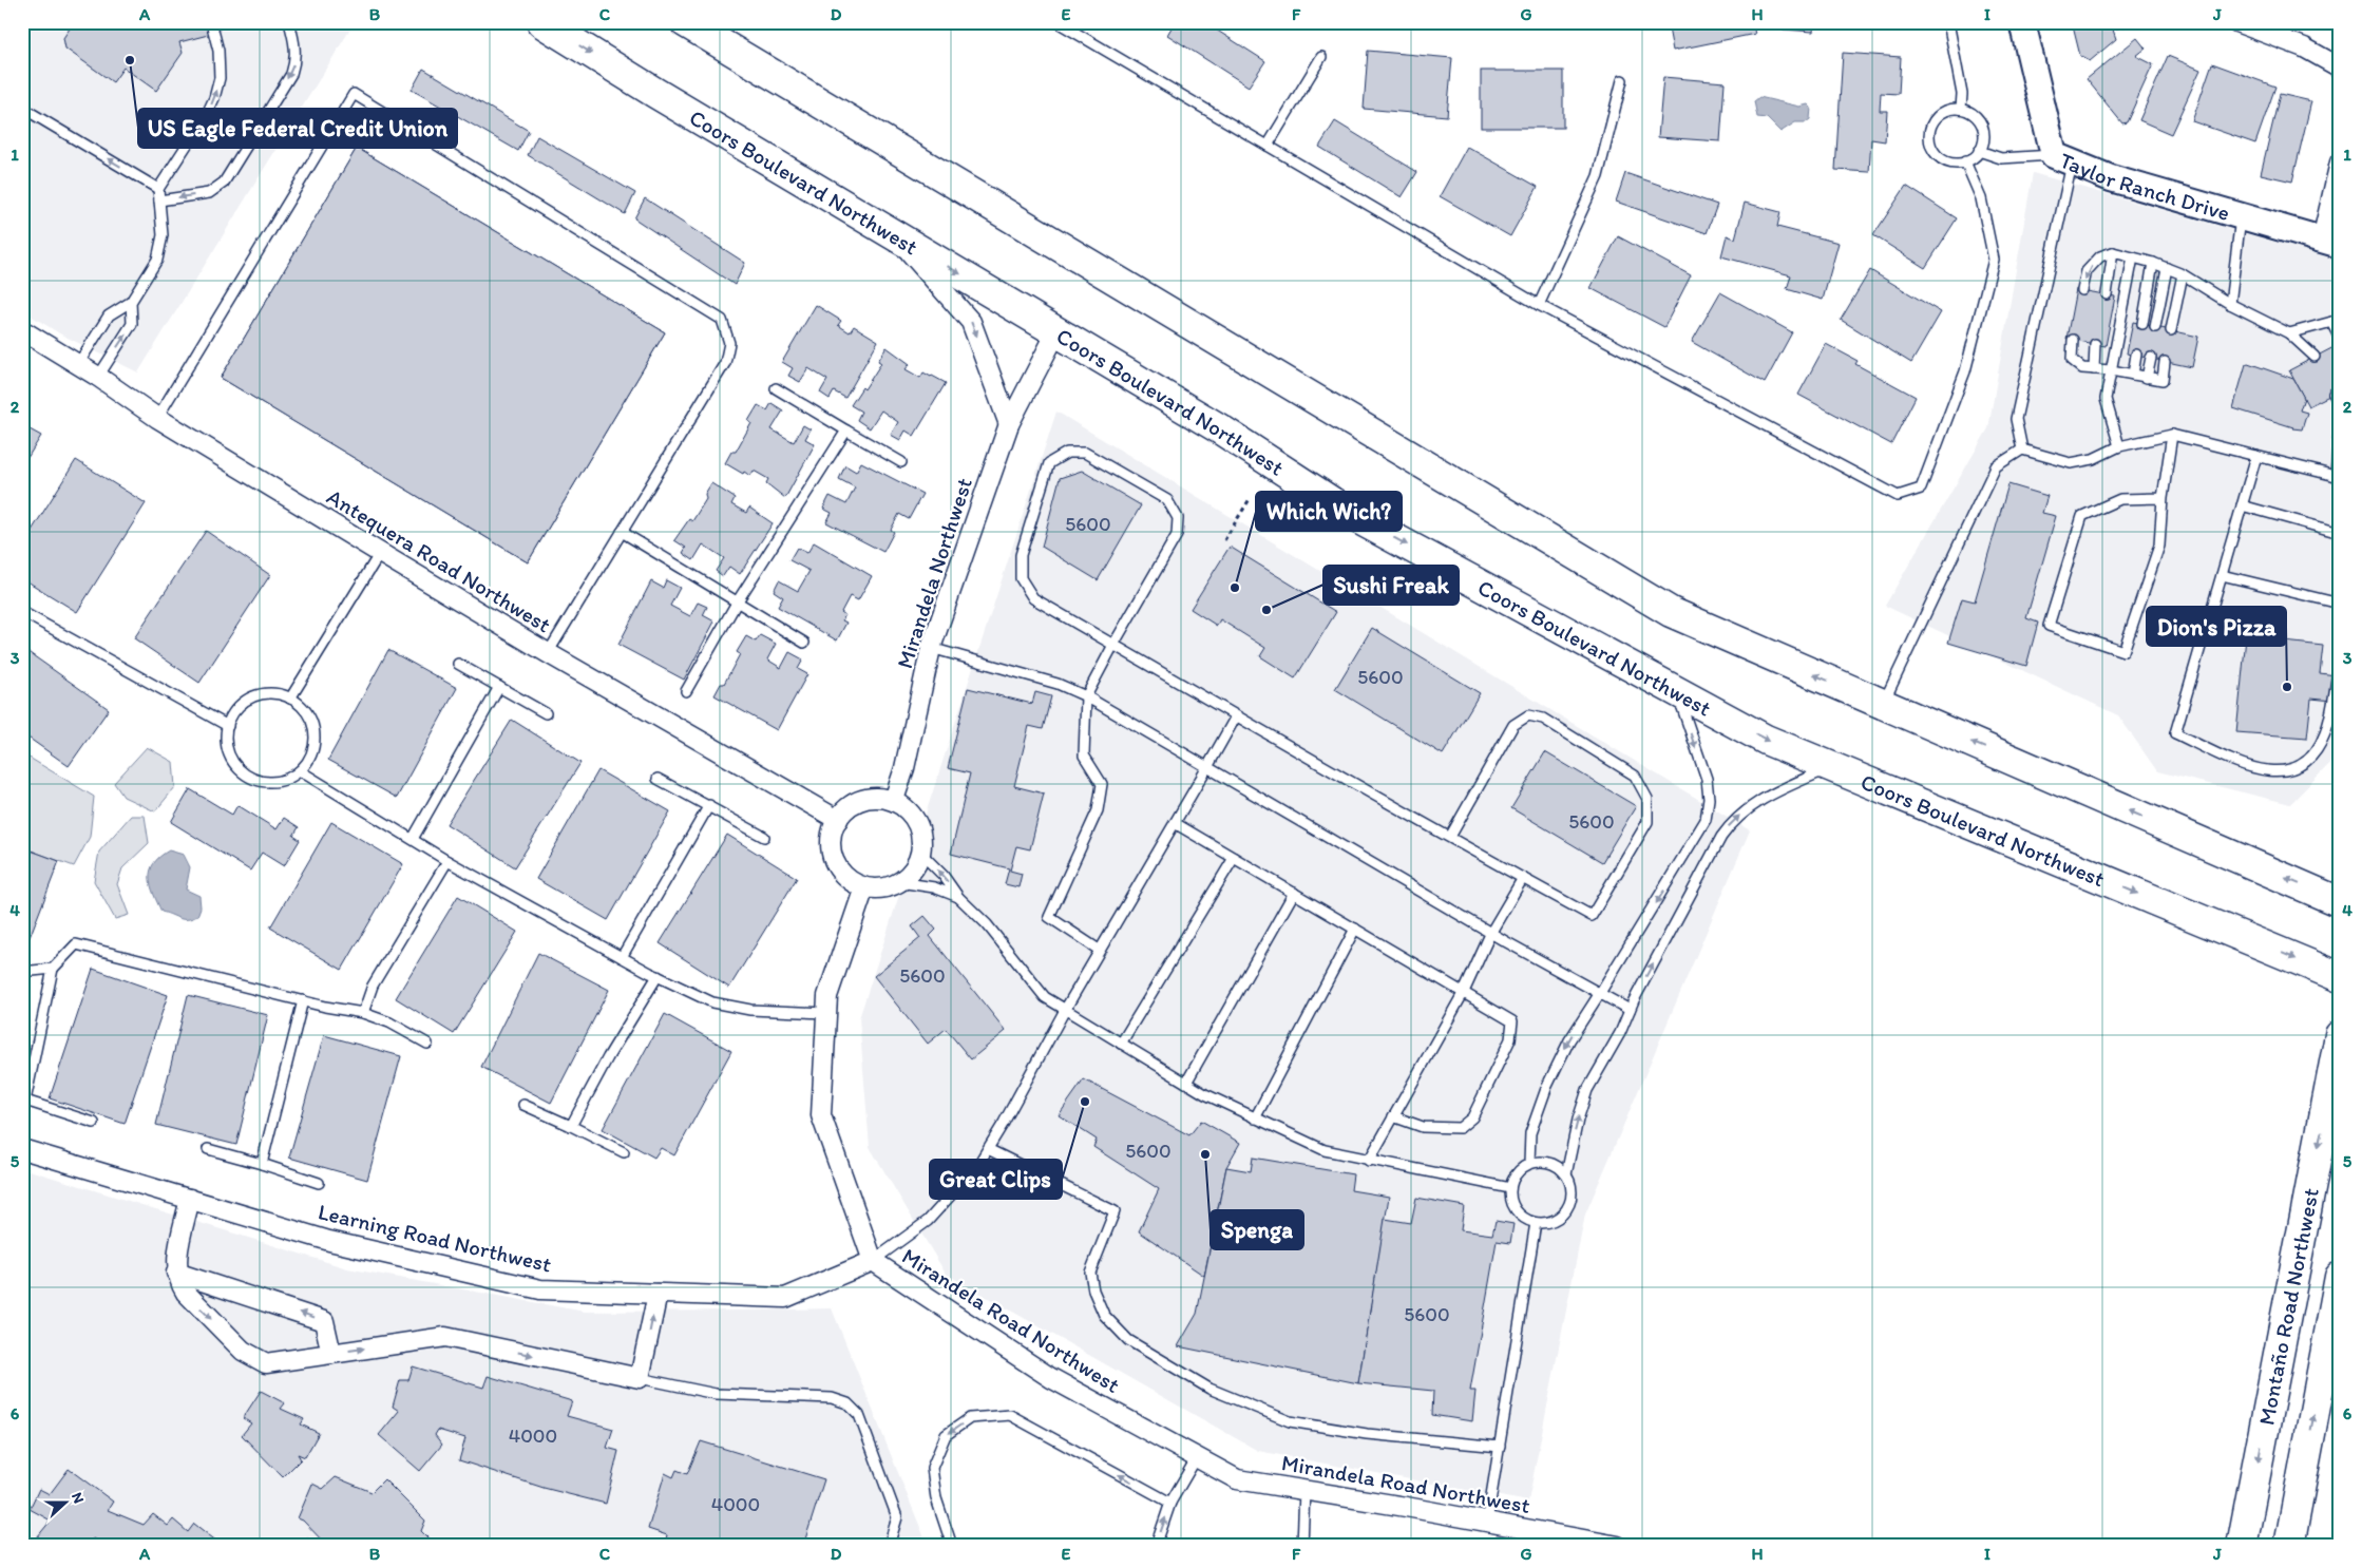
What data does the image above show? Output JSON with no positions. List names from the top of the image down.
{
  "streets": {
    "main road": ["Coors Boulevard Northwest", "Montaño Road Northwest"],
    "street": [
      "Taylor Ranch Drive",
      "Antequera Road Northwest",
      "Mirandela Northwest",
      "Learning Road Northwest",
      "Mirandela Road Northwest"
    ]
  },
  "crossings": [
    ["Coors Boulevard Northwest", "Mirandela Northwest"],
    ["Antequera Road Northwest", "Mirandela Northwest"],
    ["Antequera Road Northwest", "Mirandela Road Northwest"],
    ["Mirandela Northwest", "Mirandela Road Northwest"],
    ["Learning Road Northwest", "Mirandela Road Northwest"]
  ],
  "places": [
    "US Eagle Federal Credit Union",
    "Which Wich?",
    "Sushi Freak",
    "Dion's Pizza",
    "Great Clips",
    "Spenga"
  ],
  "house_numbers": [
    "5600",
    "5600",
    "5600",
    "5600",
    "5600",
    "5600",
    "4000",
    "4000"
  ],
  "north": "right",
  "grid": {
    "columns": [
      "A",
      "B",
      "C",
      "D",
      "E",
      "F",
      "G",
      "H",
      "I",
      "J"
    ],
    "rows": [
      "1",
      "2",
      "3",
      "4",
      "5",
      "6"
    ]
  }
}
